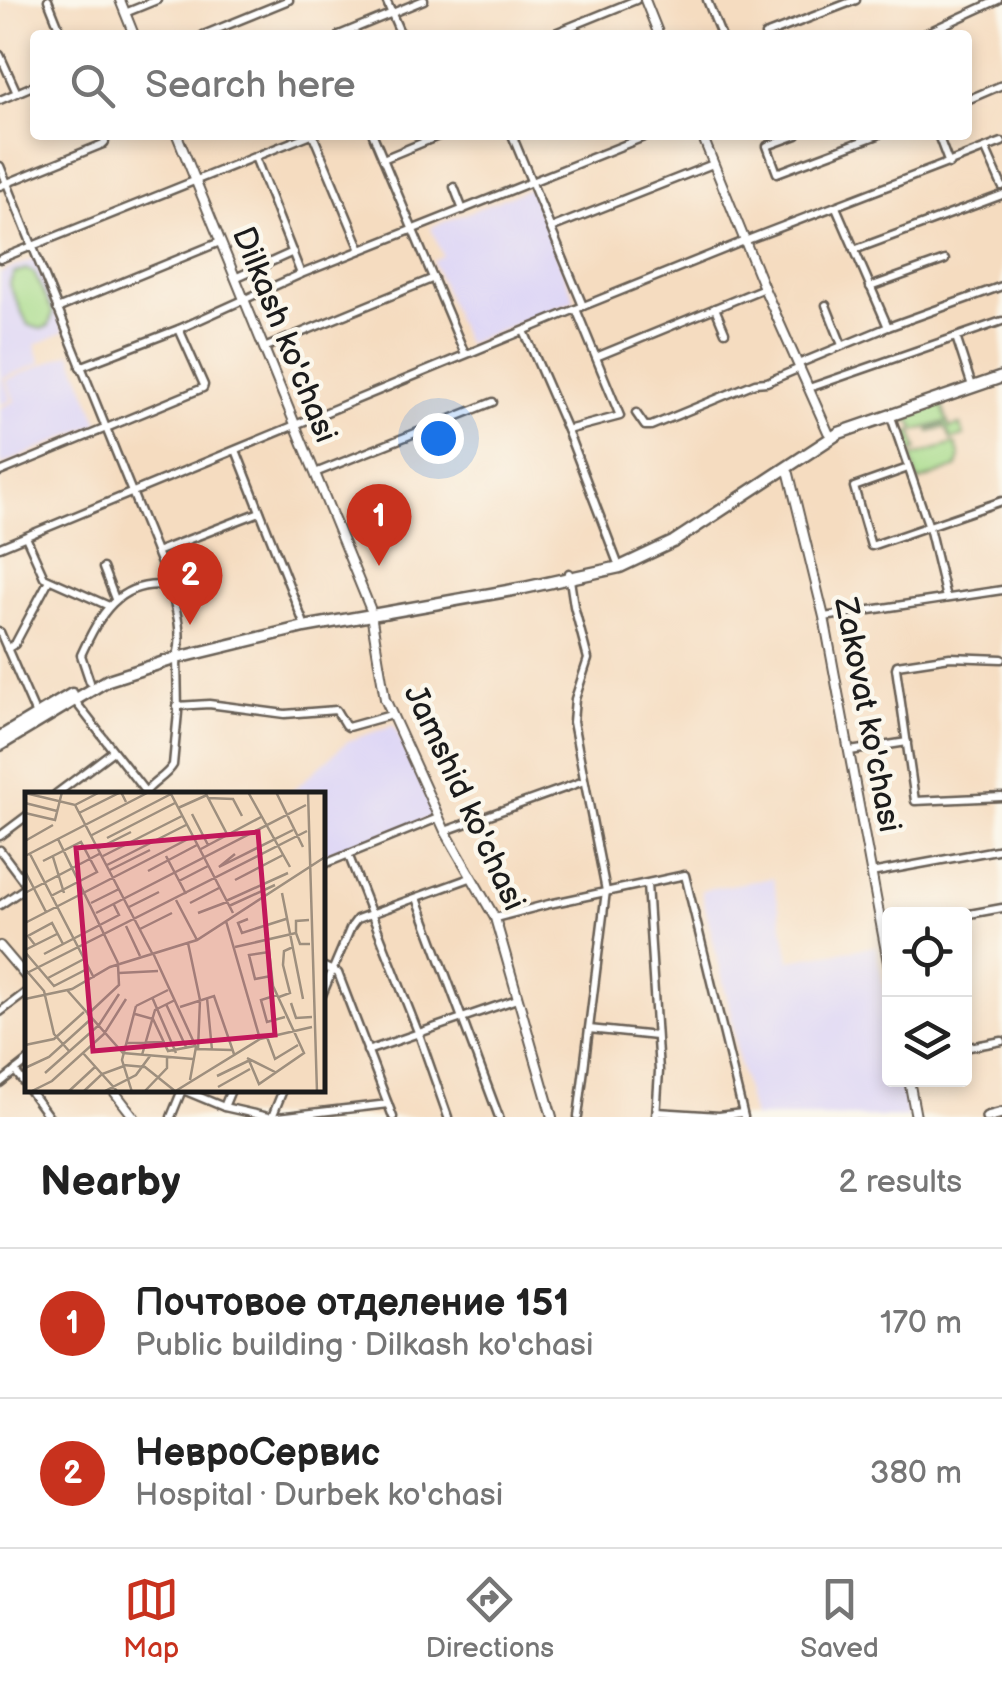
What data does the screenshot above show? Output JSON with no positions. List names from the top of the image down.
{
  "streets": {
    "street": ["Dilkash ko'chasi", "Zakovat ko'chasi", "Jamshid ko'chasi"]
  },
  "crossings": [
    ["Dilkash ko'chasi", "Jamshid ko'chasi"]
  ],
  "page": {
    "search": "Search here",
    "pins": ["1", "2"],
    "heading": ["Nearby", "2 results"],
    "list": [
      {
        "mark": "1",
        "name": "Почтовое отделение 151",
        "note": "Public building · Dilkash ko'chasi",
        "value": "170 m"
      },
      {
        "mark": "2",
        "name": "НевроСервис",
        "note": "Hospital · Durbek ko'chasi",
        "value": "380 m"
      }
    ],
    "nav": ["Map", "Directions", "Saved"]
  }
}
